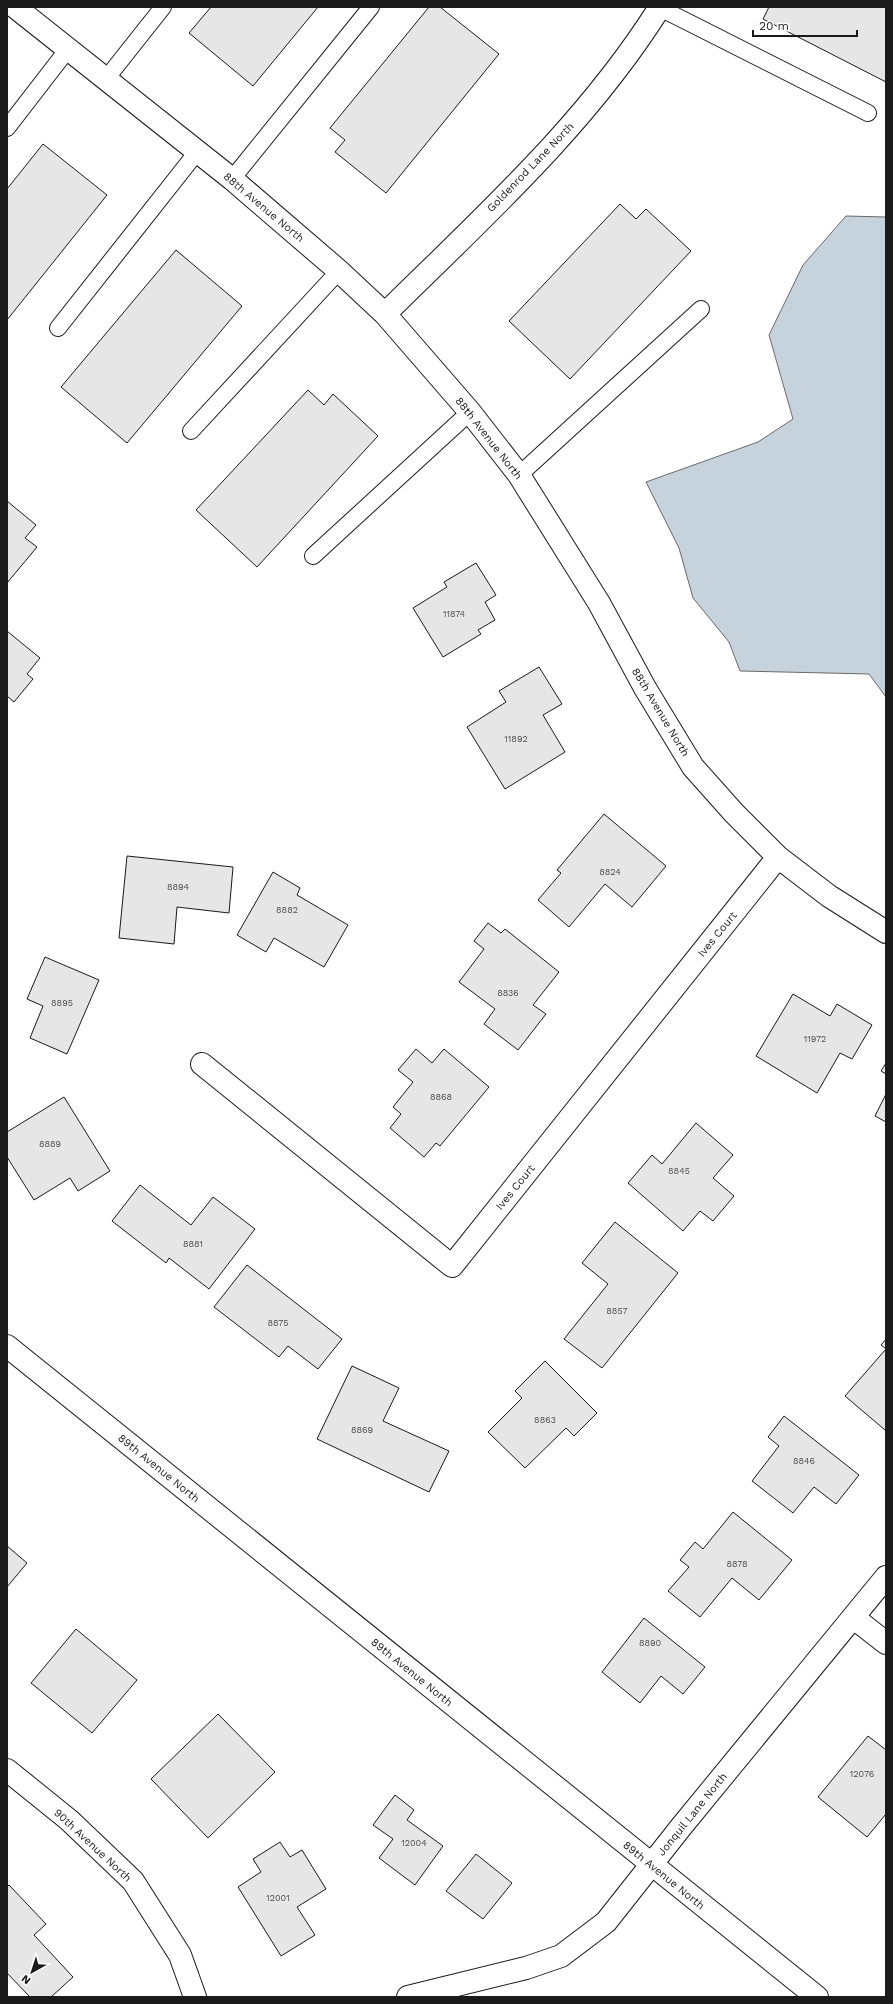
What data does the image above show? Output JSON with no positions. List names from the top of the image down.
{
  "streets": {
    "street": [
      "Goldenrod Lane North",
      "88th Avenue North",
      "Ives Court",
      "89th Avenue North",
      "Jonquil Lane North",
      "90th Avenue North"
    ]
  },
  "crossings": [
    ["Goldenrod Lane North", "88th Avenue North"],
    ["88th Avenue North", "Ives Court"],
    ["89th Avenue North", "Jonquil Lane North"]
  ],
  "house_numbers": [
    "11874",
    "11892",
    "8824",
    "8894",
    "8882",
    "8836",
    "8895",
    "11972",
    "8868",
    "8889",
    "8845",
    "8881",
    "8857",
    "8875",
    "8863",
    "8869",
    "8846",
    "8878",
    "8890",
    "12076",
    "12004",
    "12001"
  ],
  "scale_bar": "20 m",
  "north": "bottom left"
}
